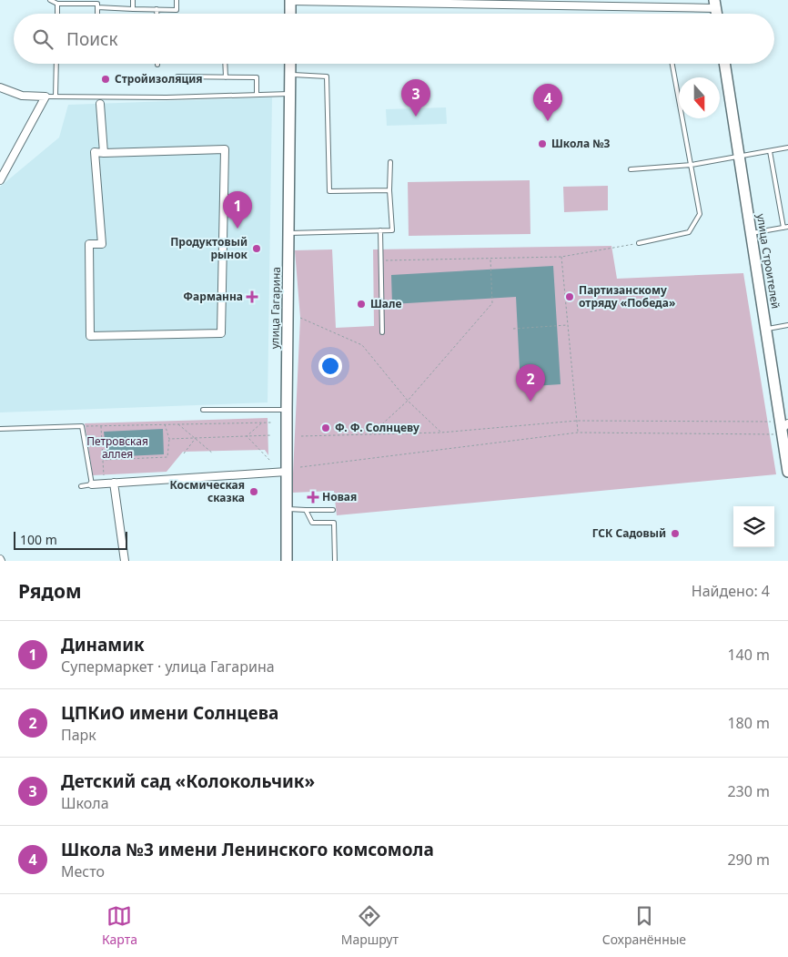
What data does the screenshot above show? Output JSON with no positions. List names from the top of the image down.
{
  "streets": {
    "main road": ["улица Строителей", "улица Гагарина"]
  },
  "parks": ["Петровская аллея"],
  "places": {
    "other": [
      "Стройизоляция",
      "Школа №3",
      "Продуктовый рынок",
      "Партизанскому отряду «Победа»",
      "Шале",
      "Ф. Ф. Солнцеву",
      "Космическая сказка",
      "ГСК Садовый"
    ],
    "health": ["Фарманна", "Новая"]
  },
  "scale_bar": "100 m",
  "north": "bottom",
  "page": {
    "search": "Поиск",
    "pins": [
      "3",
      "4",
      "1",
      "2"
    ],
    "scale": "100 m",
    "heading": ["Рядом", "Найдено: 4"],
    "list": [
      {
        "mark": "1",
        "name": "Динамик",
        "note": "Супермаркет · улица Гагарина",
        "value": "140 m"
      },
      {
        "mark": "2",
        "name": "ЦПКиО имени Солнцева",
        "note": "Парк",
        "value": "180 m"
      },
      {
        "mark": "3",
        "name": "Детский сад «Колокольчик»",
        "note": "Школа",
        "value": "230 m"
      },
      {
        "mark": "4",
        "name": "Школа №3 имени Ленинского комсомола",
        "note": "Место",
        "value": "290 m"
      }
    ],
    "nav": ["Карта", "Маршрут", "Сохранённые"]
  }
}
